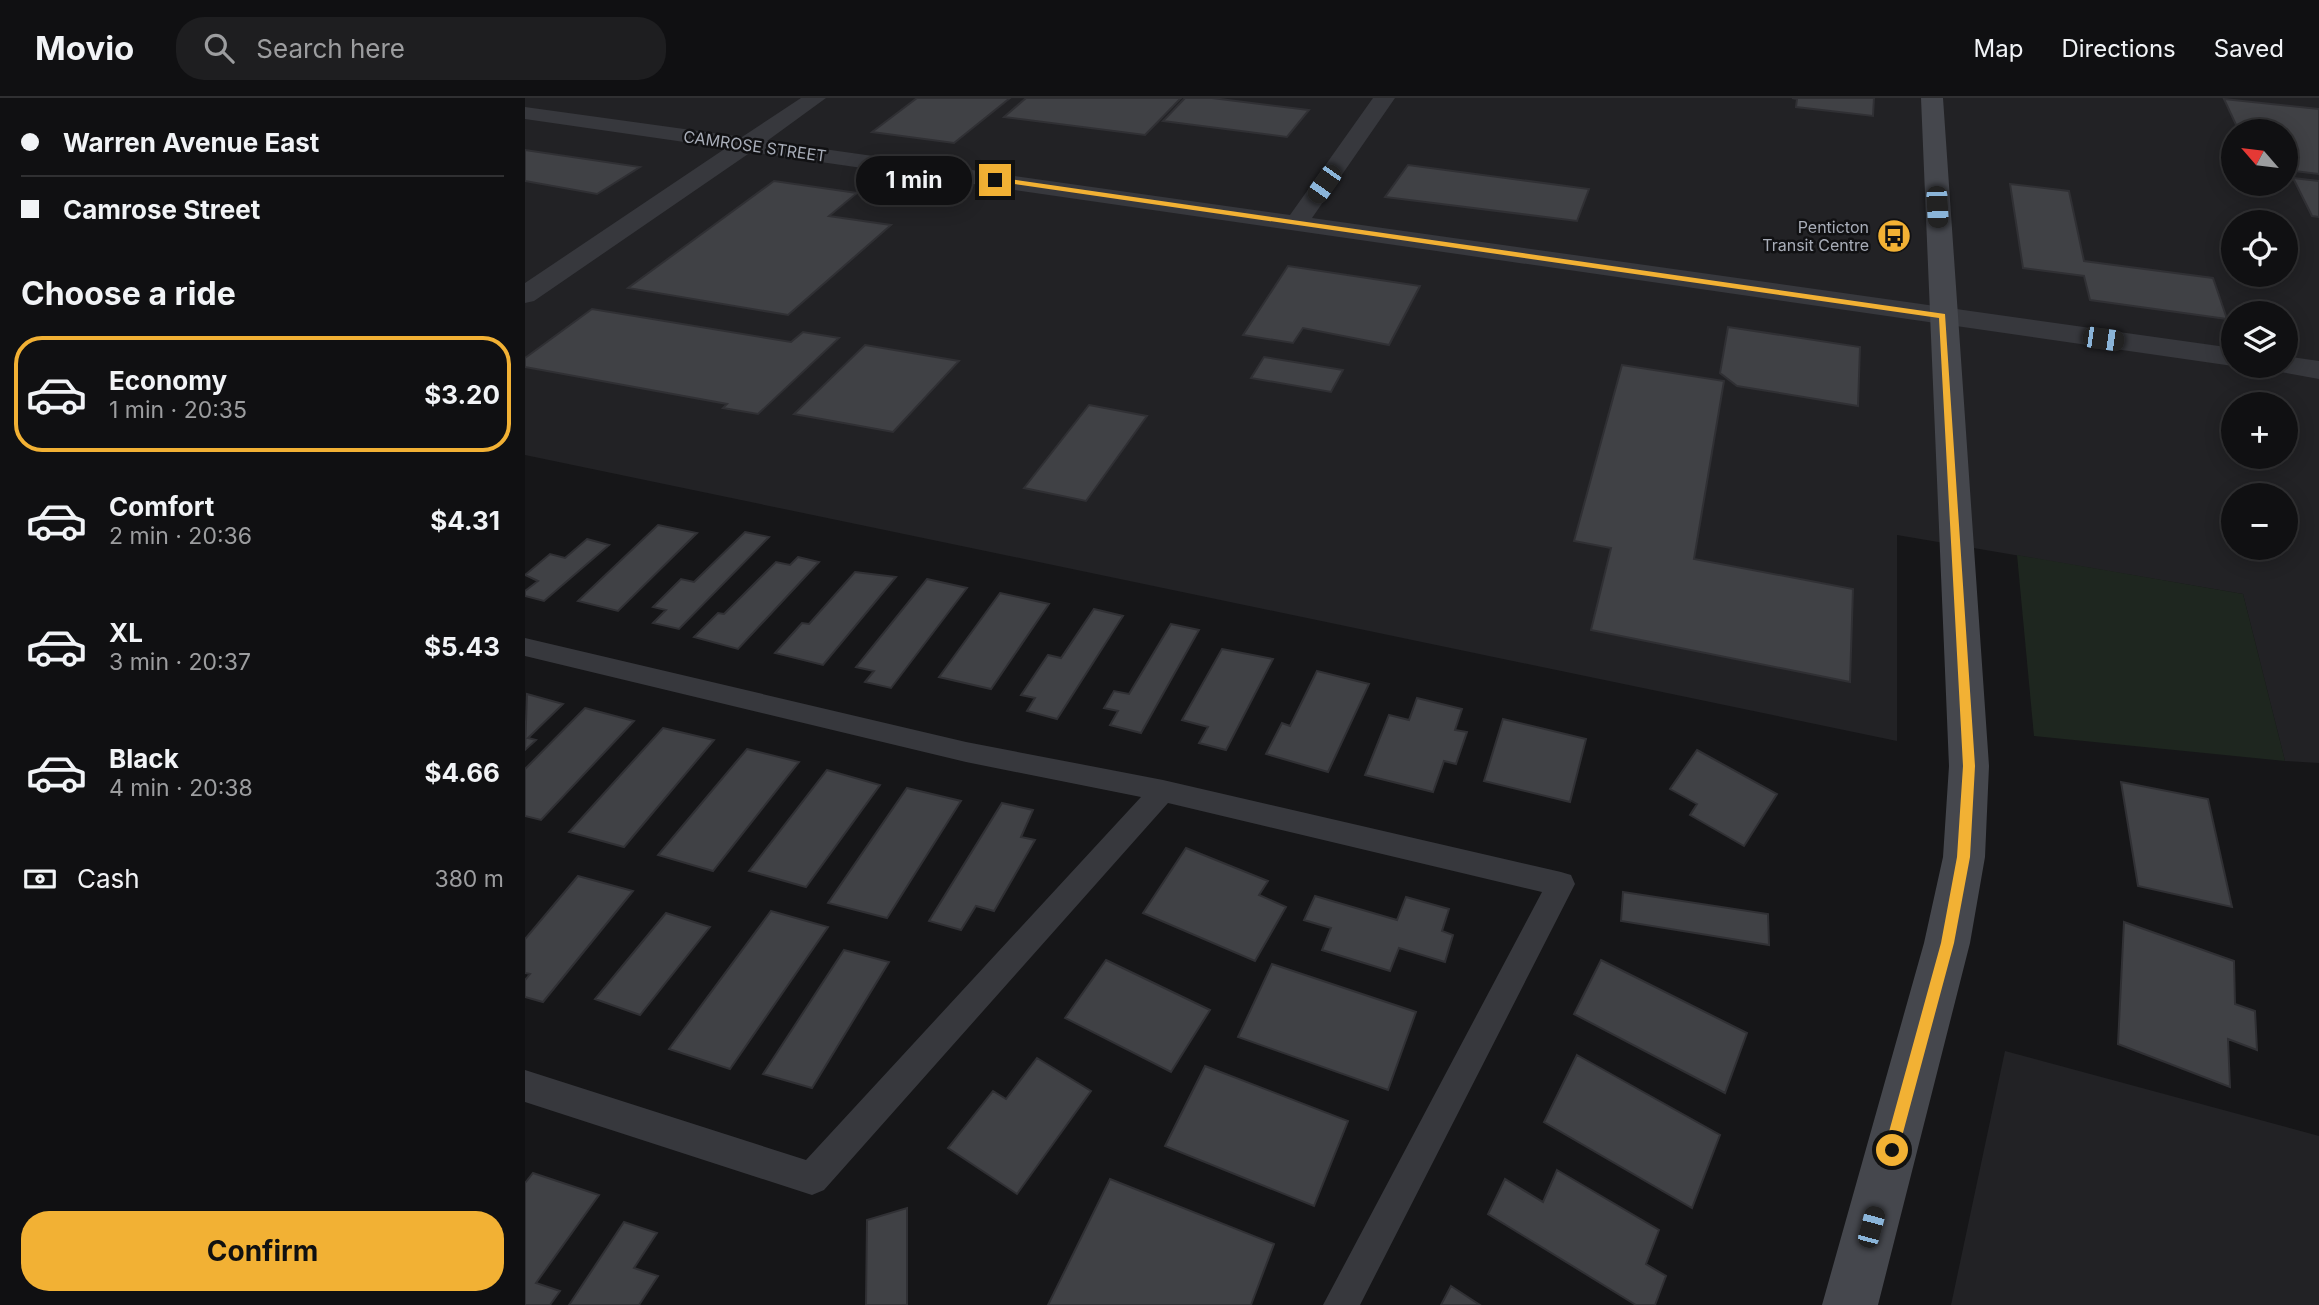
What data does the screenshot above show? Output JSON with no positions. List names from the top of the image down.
{
  "streets": {
    "street": ["CAMROSE STREET"]
  },
  "places": {
    "bus stop": ["Penticton Transit Centre"]
  },
  "north": "top left",
  "page": {
    "header": "Movio",
    "search": "Search here",
    "nav": ["Map", "Directions", "Saved"],
    "banner": ["Warren Avenue East", "Camrose Street"],
    "map_buttons": ["+", "−"],
    "bubble": "1 min",
    "heading": "Choose a ride",
    "list": [
      {
        "name": "Economy",
        "note": "1 min · 20:35",
        "value": "$3.20"
      },
      {
        "name": "Comfort",
        "note": "2 min · 20:36",
        "value": "$4.31"
      },
      {
        "name": "XL",
        "note": "3 min · 20:37",
        "value": "$5.43"
      },
      {
        "name": "Black",
        "note": "4 min · 20:38",
        "value": "$4.66"
      }
    ],
    "pay": ["Cash", "380 m"],
    "buttons": "Confirm"
  }
}
